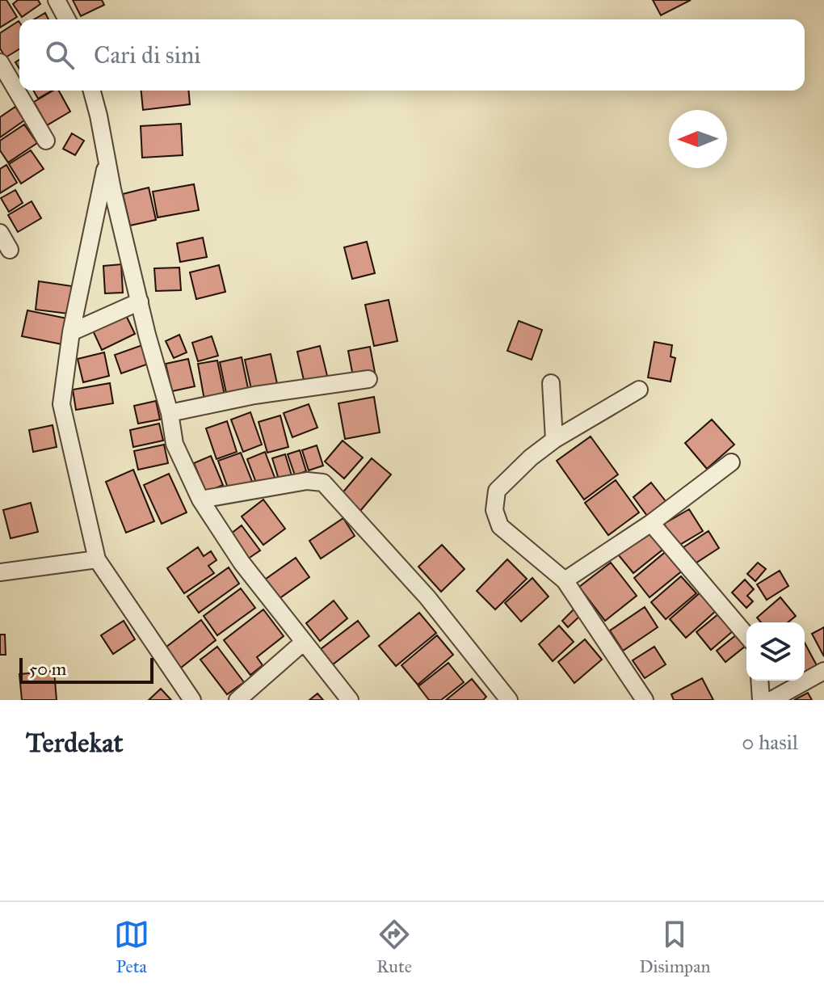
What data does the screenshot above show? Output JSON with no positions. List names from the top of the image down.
{
  "scale_bar": "50 m",
  "north": "left",
  "page": {
    "search": "Cari di sini",
    "scale": "50 m",
    "heading": ["Terdekat", "0 hasil"],
    "nav": ["Peta", "Rute", "Disimpan"]
  }
}
